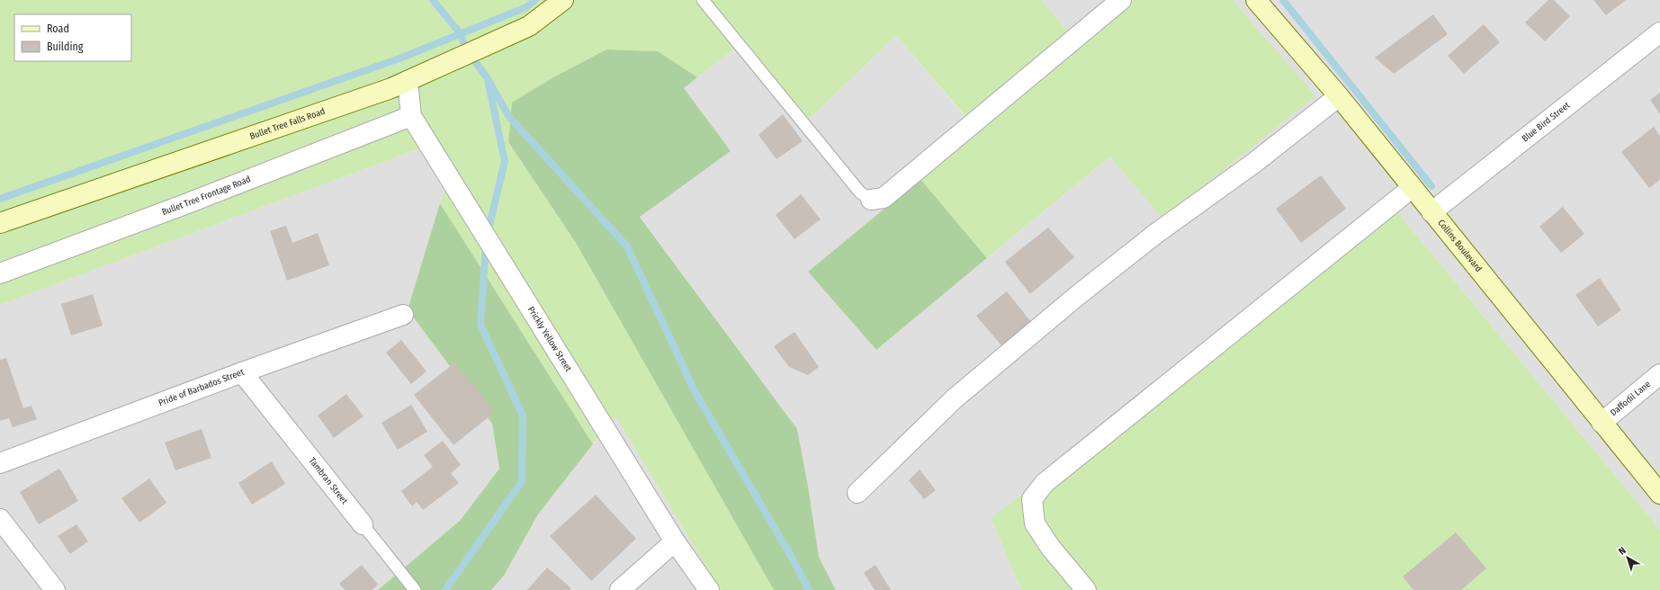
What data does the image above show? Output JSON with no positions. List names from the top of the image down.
{
  "streets": {
    "main road": ["Bullet Tree Falls Road", "Collins Boulevard"],
    "street": [
      "Blue Bird Street",
      "Bullet Tree Frontage Road",
      "Prickly Yellow Street",
      "Pride of Barbados Street",
      "Daffodil Lane",
      "Tambran Street"
    ]
  },
  "crossings": [
    ["Blue Bird Street", "Collins Boulevard"],
    ["Bullet Tree Falls Road", "Prickly Yellow Street"],
    ["Bullet Tree Frontage Road", "Prickly Yellow Street"],
    ["Collins Boulevard", "Daffodil Lane"],
    ["Pride of Barbados Street", "Tambran Street"]
  ],
  "legend": ["Road", "Building"],
  "north": "top left"
}
